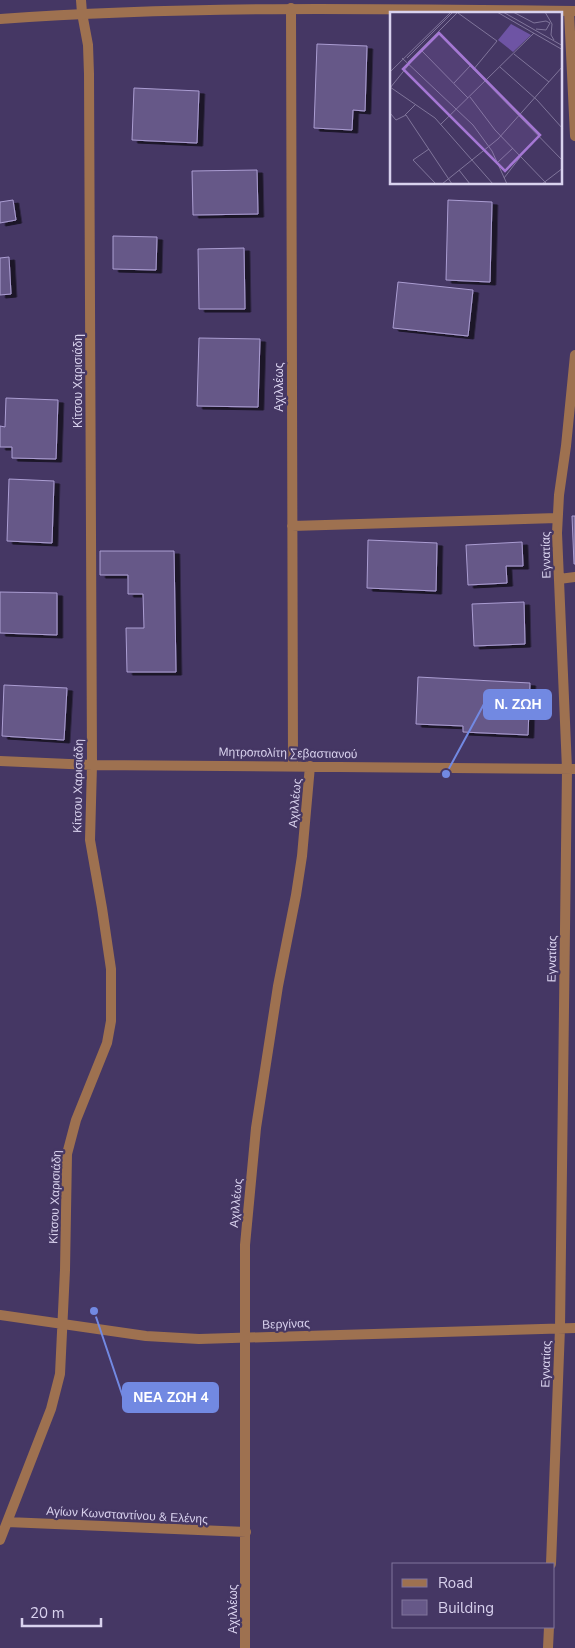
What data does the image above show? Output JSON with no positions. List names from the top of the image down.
{
  "streets": {
    "street": [
      "Κίτσου Χαρισιάδη",
      "Αχιλλέως",
      "Εγνατίας",
      "Μητροπολίτη Σεβαστιανού",
      "Βεργίνας",
      "Αγίων Κωνσταντίνου & Ελένης"
    ]
  },
  "crossings": [
    ["Κίτσου Χαρισιάδη", "Μητροπολίτη Σεβαστιανού"],
    ["Κίτσου Χαρισιάδη", "Βεργίνας"],
    ["Κίτσου Χαρισιάδη", "Αγίων Κωνσταντίνου & Ελένης"],
    ["Αχιλλέως", "Μητροπολίτη Σεβαστιανού"],
    ["Αχιλλέως", "Βεργίνας"],
    ["Αχιλλέως", "Αγίων Κωνσταντίνου & Ελένης"],
    ["Εγνατίας", "Μητροπολίτη Σεβαστιανού"],
    ["Εγνατίας", "Βεργίνας"]
  ],
  "places": ["Ν. ΖΩΗ", "ΝΕΑ ΖΩΗ 4"],
  "legend": ["Road", "Building"],
  "scale_bar": "20 m"
}
